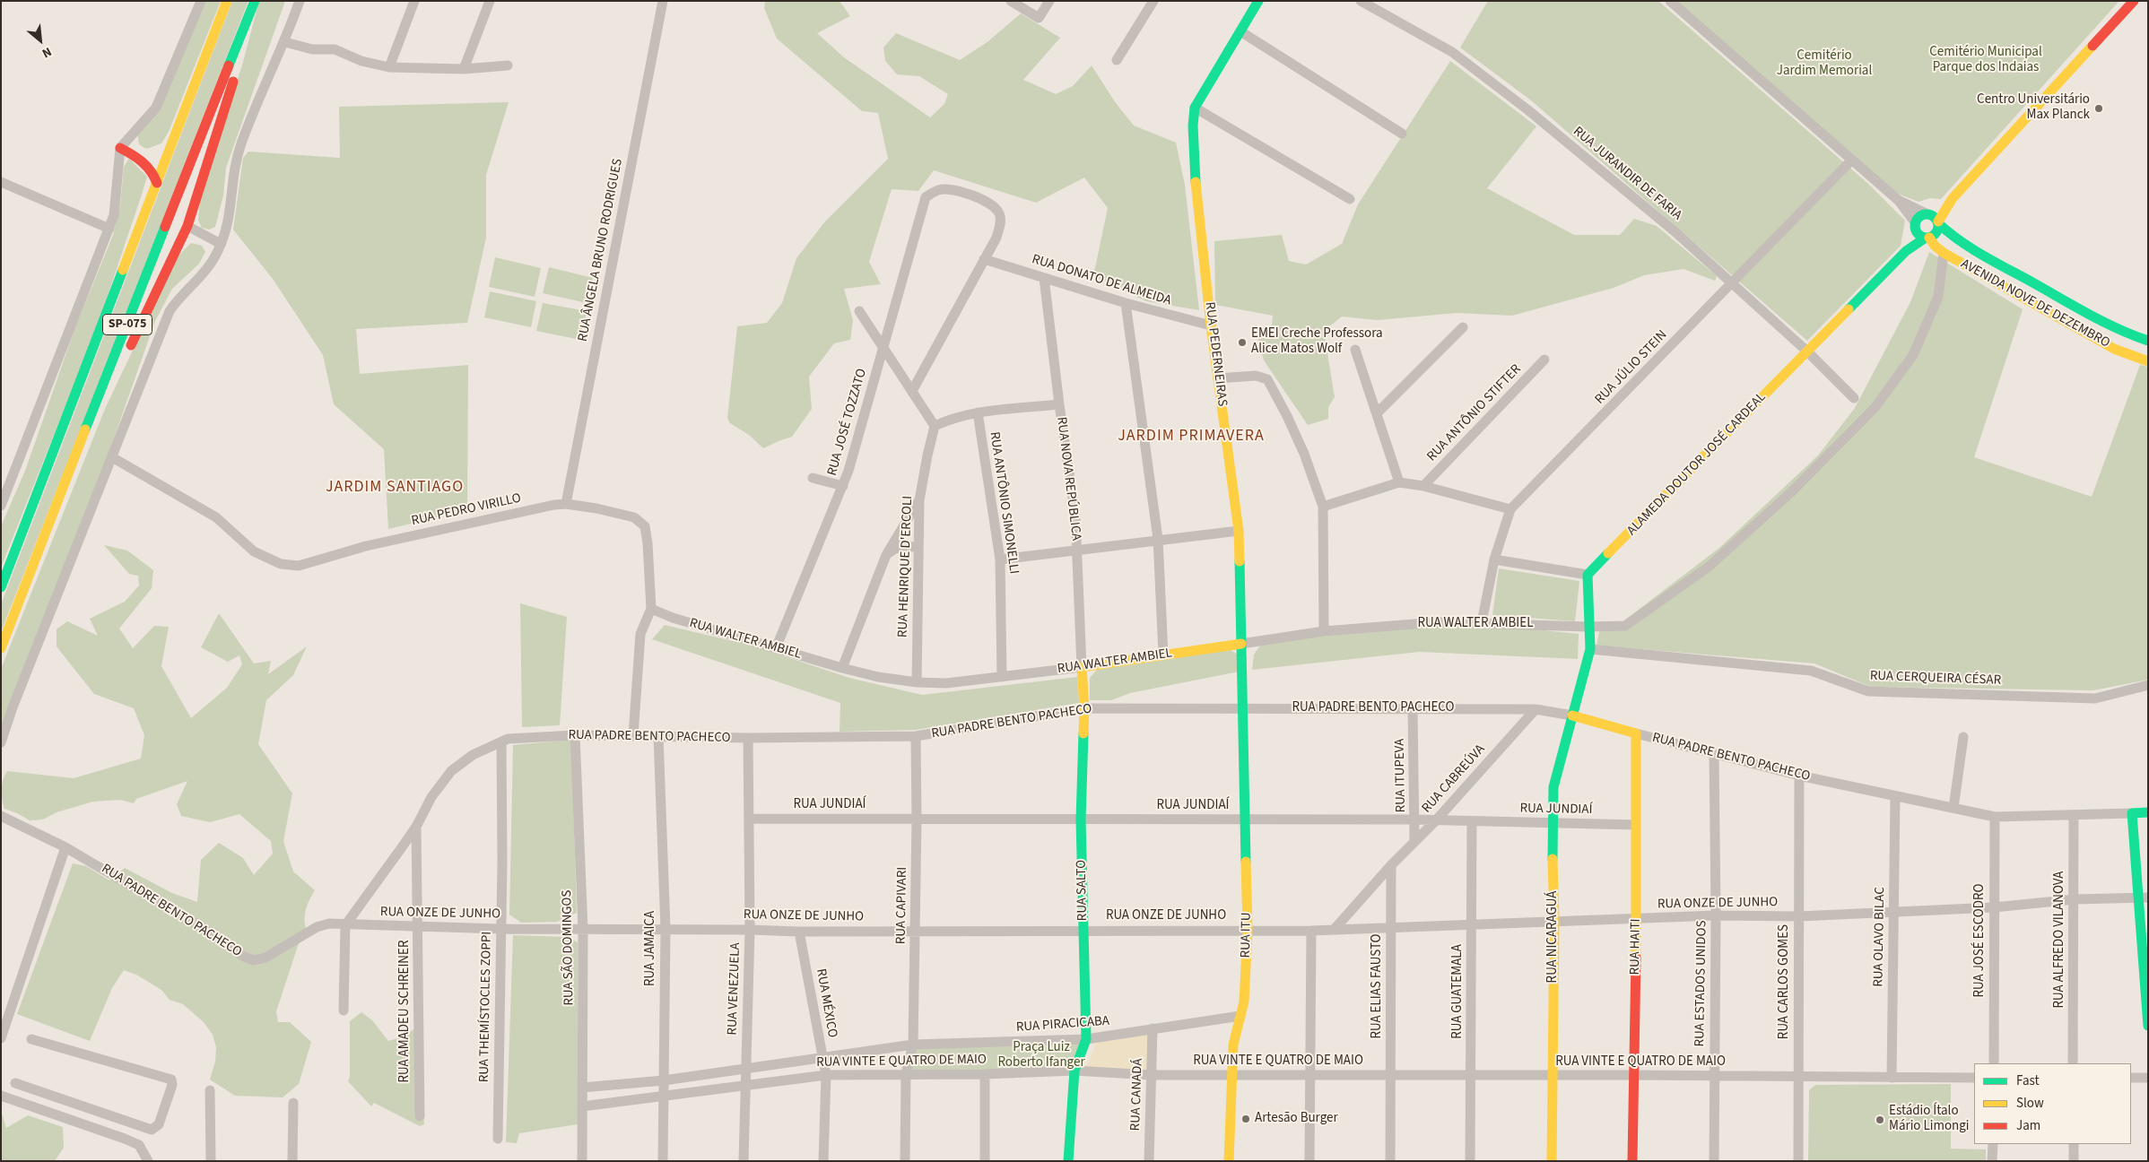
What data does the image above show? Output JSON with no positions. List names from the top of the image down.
{
  "streets": {
    "main road": [
      "AVENIDA NOVE DE DEZEMBRO",
      "SP-075",
      "RUA PEDERNEIRAS",
      "ALAMEDA DOUTOR JOSÉ CARDEAL",
      "RUA NOVA REPÚBLICA",
      "RUA WALTER AMBIEL",
      "RUA PADRE BENTO PACHECO",
      "RUA SALTO",
      "RUA ITU",
      "RUA NICARAGUÁ",
      "RUA HAITI"
    ],
    "street": [
      "RUA JURANDIR DE FARIA",
      "RUA ÂNGELA BRUNO RODRIGUES",
      "RUA DONATO DE ALMEIDA",
      "RUA JÚLIO STEIN",
      "RUA ANTÔNIO STIFTER",
      "RUA JOSÉ TOZZATO",
      "RUA ANTÔNIO SIMONELLI",
      "RUA PEDRO VIRILLO",
      "RUA HENRIQUE D'ERCOLI",
      "RUA CERQUEIRA CÉSAR",
      "RUA ITUPEVA",
      "RUA CABREÚVA",
      "RUA JUNDIAÍ",
      "RUA ONZE DE JUNHO",
      "RUA CAPIVARI",
      "RUA OLAVO BILAC",
      "RUA ALFREDO VILANOVA",
      "RUA JOSÉ ESCODRO",
      "RUA SÃO DOMINGOS",
      "RUA JAMAICA",
      "RUA CARLOS GOMES",
      "RUA ESTADOS UNIDOS",
      "RUA ELIAS FAUSTO",
      "RUA VENEZUELA",
      "RUA GUATEMALA",
      "RUA MÉXICO",
      "RUA THEMÍSTOCLES ZOPPI",
      "RUA AMADEU SCHREINER",
      "RUA PIRACICABA",
      "RUA VINTE E QUATRO DE MAIO",
      "RUA CANADÁ"
    ]
  },
  "crossings": [
    ["RUA JURANDIR DE FARIA", "RUA JÚLIO STEIN"],
    ["RUA JURANDIR DE FARIA", "ALAMEDA DOUTOR JOSÉ CARDEAL"],
    ["RUA ÂNGELA BRUNO RODRIGUES", "RUA PEDRO VIRILLO"],
    ["RUA DONATO DE ALMEIDA", "RUA PEDERNEIRAS"],
    ["RUA DONATO DE ALMEIDA", "RUA JOSÉ TOZZATO"],
    ["RUA DONATO DE ALMEIDA", "RUA NOVA REPÚBLICA"],
    ["AVENIDA NOVE DE DEZEMBRO", "ALAMEDA DOUTOR JOSÉ CARDEAL"],
    ["AVENIDA NOVE DE DEZEMBRO", "RUA WALTER AMBIEL"],
    ["RUA PEDERNEIRAS", "RUA WALTER AMBIEL"],
    ["RUA PEDERNEIRAS", "RUA PADRE BENTO PACHECO"],
    ["RUA PEDERNEIRAS", "RUA ITU"],
    ["RUA JÚLIO STEIN", "RUA WALTER AMBIEL"],
    ["RUA JOSÉ TOZZATO", "RUA WALTER AMBIEL"],
    ["RUA NOVA REPÚBLICA", "RUA WALTER AMBIEL"],
    ["RUA NOVA REPÚBLICA", "RUA PADRE BENTO PACHECO"],
    ["RUA NOVA REPÚBLICA", "RUA SALTO"],
    ["RUA ANTÔNIO SIMONELLI", "RUA WALTER AMBIEL"],
    ["RUA PEDRO VIRILLO", "RUA WALTER AMBIEL"],
    ["RUA PEDRO VIRILLO", "RUA PADRE BENTO PACHECO"],
    ["RUA HENRIQUE D'ERCOLI", "RUA WALTER AMBIEL"],
    ["RUA PADRE BENTO PACHECO", "RUA ITUPEVA"],
    ["RUA PADRE BENTO PACHECO", "RUA CABREÚVA"],
    ["RUA PADRE BENTO PACHECO", "RUA SALTO"],
    ["RUA PADRE BENTO PACHECO", "RUA ONZE DE JUNHO"],
    ["RUA PADRE BENTO PACHECO", "RUA CAPIVARI"],
    ["RUA PADRE BENTO PACHECO", "RUA ITU"],
    ["RUA PADRE BENTO PACHECO", "RUA NICARAGUÁ"],
    ["RUA PADRE BENTO PACHECO", "RUA OLAVO BILAC"],
    ["RUA PADRE BENTO PACHECO", "RUA ALFREDO VILANOVA"],
    ["RUA PADRE BENTO PACHECO", "RUA JOSÉ ESCODRO"],
    ["RUA PADRE BENTO PACHECO", "RUA HAITI"],
    ["RUA PADRE BENTO PACHECO", "RUA SÃO DOMINGOS"],
    ["RUA PADRE BENTO PACHECO", "RUA JAMAICA"],
    ["RUA PADRE BENTO PACHECO", "RUA CARLOS GOMES"],
    ["RUA PADRE BENTO PACHECO", "RUA ESTADOS UNIDOS"],
    ["RUA PADRE BENTO PACHECO", "RUA VENEZUELA"],
    ["RUA PADRE BENTO PACHECO", "RUA THEMÍSTOCLES ZOPPI"],
    ["RUA PADRE BENTO PACHECO", "RUA AMADEU SCHREINER"],
    ["RUA ITUPEVA", "RUA CABREÚVA"],
    ["RUA ITUPEVA", "RUA JUNDIAÍ"],
    ["RUA CABREÚVA", "RUA JUNDIAÍ"],
    ["RUA CABREÚVA", "RUA ONZE DE JUNHO"],
    ["RUA CABREÚVA", "RUA ELIAS FAUSTO"],
    ["RUA JUNDIAÍ", "RUA SALTO"],
    ["RUA JUNDIAÍ", "RUA CAPIVARI"],
    ["RUA JUNDIAÍ", "RUA ITU"],
    ["RUA JUNDIAÍ", "RUA NICARAGUÁ"],
    ["RUA JUNDIAÍ", "RUA HAITI"],
    ["RUA JUNDIAÍ", "RUA VENEZUELA"],
    ["RUA JUNDIAÍ", "RUA GUATEMALA"],
    ["RUA SALTO", "RUA ONZE DE JUNHO"],
    ["RUA SALTO", "RUA PIRACICABA"],
    ["RUA SALTO", "RUA VINTE E QUATRO DE MAIO"],
    ["RUA ONZE DE JUNHO", "RUA CAPIVARI"],
    ["RUA ONZE DE JUNHO", "RUA ITU"],
    ["RUA ONZE DE JUNHO", "RUA NICARAGUÁ"],
    ["RUA ONZE DE JUNHO", "RUA OLAVO BILAC"],
    ["RUA ONZE DE JUNHO", "RUA ALFREDO VILANOVA"],
    ["RUA ONZE DE JUNHO", "RUA JOSÉ ESCODRO"],
    ["RUA ONZE DE JUNHO", "RUA HAITI"],
    ["RUA ONZE DE JUNHO", "RUA SÃO DOMINGOS"],
    ["RUA ONZE DE JUNHO", "RUA JAMAICA"],
    ["RUA ONZE DE JUNHO", "RUA CARLOS GOMES"],
    ["RUA ONZE DE JUNHO", "RUA ESTADOS UNIDOS"],
    ["RUA ONZE DE JUNHO", "RUA ELIAS FAUSTO"],
    ["RUA ONZE DE JUNHO", "RUA VENEZUELA"],
    ["RUA ONZE DE JUNHO", "RUA GUATEMALA"],
    ["RUA ONZE DE JUNHO", "RUA MÉXICO"],
    ["RUA ONZE DE JUNHO", "RUA THEMÍSTOCLES ZOPPI"],
    ["RUA ONZE DE JUNHO", "RUA AMADEU SCHREINER"],
    ["RUA CAPIVARI", "RUA PIRACICABA"],
    ["RUA CAPIVARI", "RUA VINTE E QUATRO DE MAIO"],
    ["RUA ITU", "RUA PIRACICABA"],
    ["RUA ITU", "RUA VINTE E QUATRO DE MAIO"],
    ["RUA NICARAGUÁ", "RUA VINTE E QUATRO DE MAIO"],
    ["RUA OLAVO BILAC", "RUA VINTE E QUATRO DE MAIO"],
    ["RUA HAITI", "RUA VINTE E QUATRO DE MAIO"],
    ["RUA SÃO DOMINGOS", "RUA VINTE E QUATRO DE MAIO"],
    ["RUA JAMAICA", "RUA VINTE E QUATRO DE MAIO"],
    ["RUA CARLOS GOMES", "RUA VINTE E QUATRO DE MAIO"],
    ["RUA ESTADOS UNIDOS", "RUA VINTE E QUATRO DE MAIO"],
    ["RUA ELIAS FAUSTO", "RUA VINTE E QUATRO DE MAIO"],
    ["RUA VENEZUELA", "RUA VINTE E QUATRO DE MAIO"],
    ["RUA GUATEMALA", "RUA VINTE E QUATRO DE MAIO"],
    ["RUA MÉXICO", "RUA VINTE E QUATRO DE MAIO"],
    ["RUA PIRACICABA", "RUA VINTE E QUATRO DE MAIO"],
    ["RUA PIRACICABA", "RUA CANADÁ"],
    ["RUA VINTE E QUATRO DE MAIO", "RUA CANADÁ"]
  ],
  "districts": ["JARDIM PRIMAVERA", "JARDIM SANTIAGO"],
  "parks": ["Cemitério Municipal Parque dos Indaias", "Cemitério Jardim Memorial", "Praça Luiz Roberto Ifanger"],
  "places": [
    "Centro Universitário Max Planck",
    "EMEI Creche Professora Alice Matos Wolf",
    "Artesão Burger",
    "Estádio Ítalo Mário Limongi"
  ],
  "legend": ["Fast", "Slow", "Jam"],
  "north": "bottom right"
}
